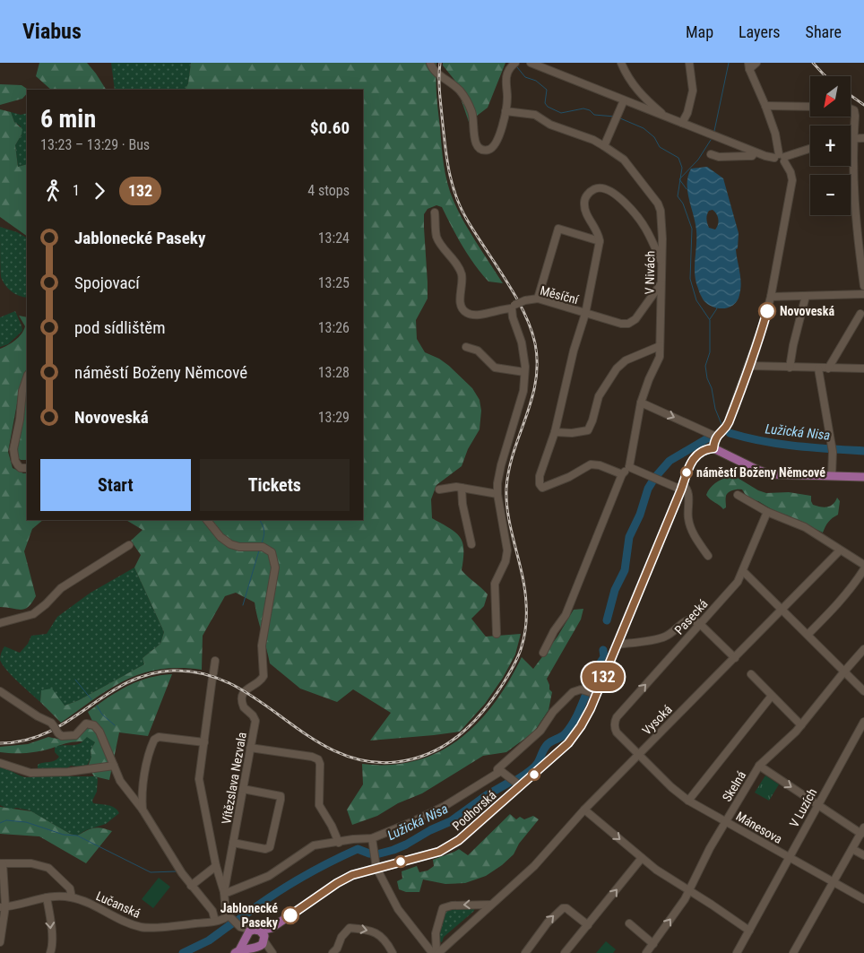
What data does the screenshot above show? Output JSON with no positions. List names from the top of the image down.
{
  "streets": {
    "main road": ["Podhorská"],
    "street": [
      "V Nivách",
      "Měsíční",
      "Pasecká",
      "Vysoká",
      "Vítězslava Nezvala",
      "Skelná",
      "V Luzích",
      "Mánesova",
      "Lučanská"
    ]
  },
  "crossings": [
    ["V Nivách", "Měsíční"],
    ["Pasecká", "Mánesova"],
    ["Vysoká", "Mánesova"],
    ["Skelná", "Mánesova"],
    ["V Luzích", "Mánesova"]
  ],
  "water": ["Lužická Nisa"],
  "places": ["Novoveská", "náměstí Boženy Němcové", "Jablonecké Paseky"],
  "lines": ["bus line 132"],
  "north": "bottom left",
  "page": {
    "header": "Viabus",
    "nav": ["Map", "Layers", "Share"],
    "on_map": "132",
    "map_buttons": ["+", "−"],
    "heading": ["6 min", "13:23 – 13:29 · Bus", "$0.60"],
    "legs": ["1", "132", "4 stops"],
    "list": [
      {
        "name": "Jablonecké Paseky",
        "value": "13:24"
      },
      {
        "name": "Spojovací",
        "value": "13:25"
      },
      {
        "name": "pod sídlištěm",
        "value": "13:26"
      },
      {
        "name": "náměstí Boženy Němcové",
        "value": "13:28"
      },
      {
        "name": "Novoveská",
        "value": "13:29"
      }
    ],
    "buttons": ["Start", "Tickets"]
  }
}
